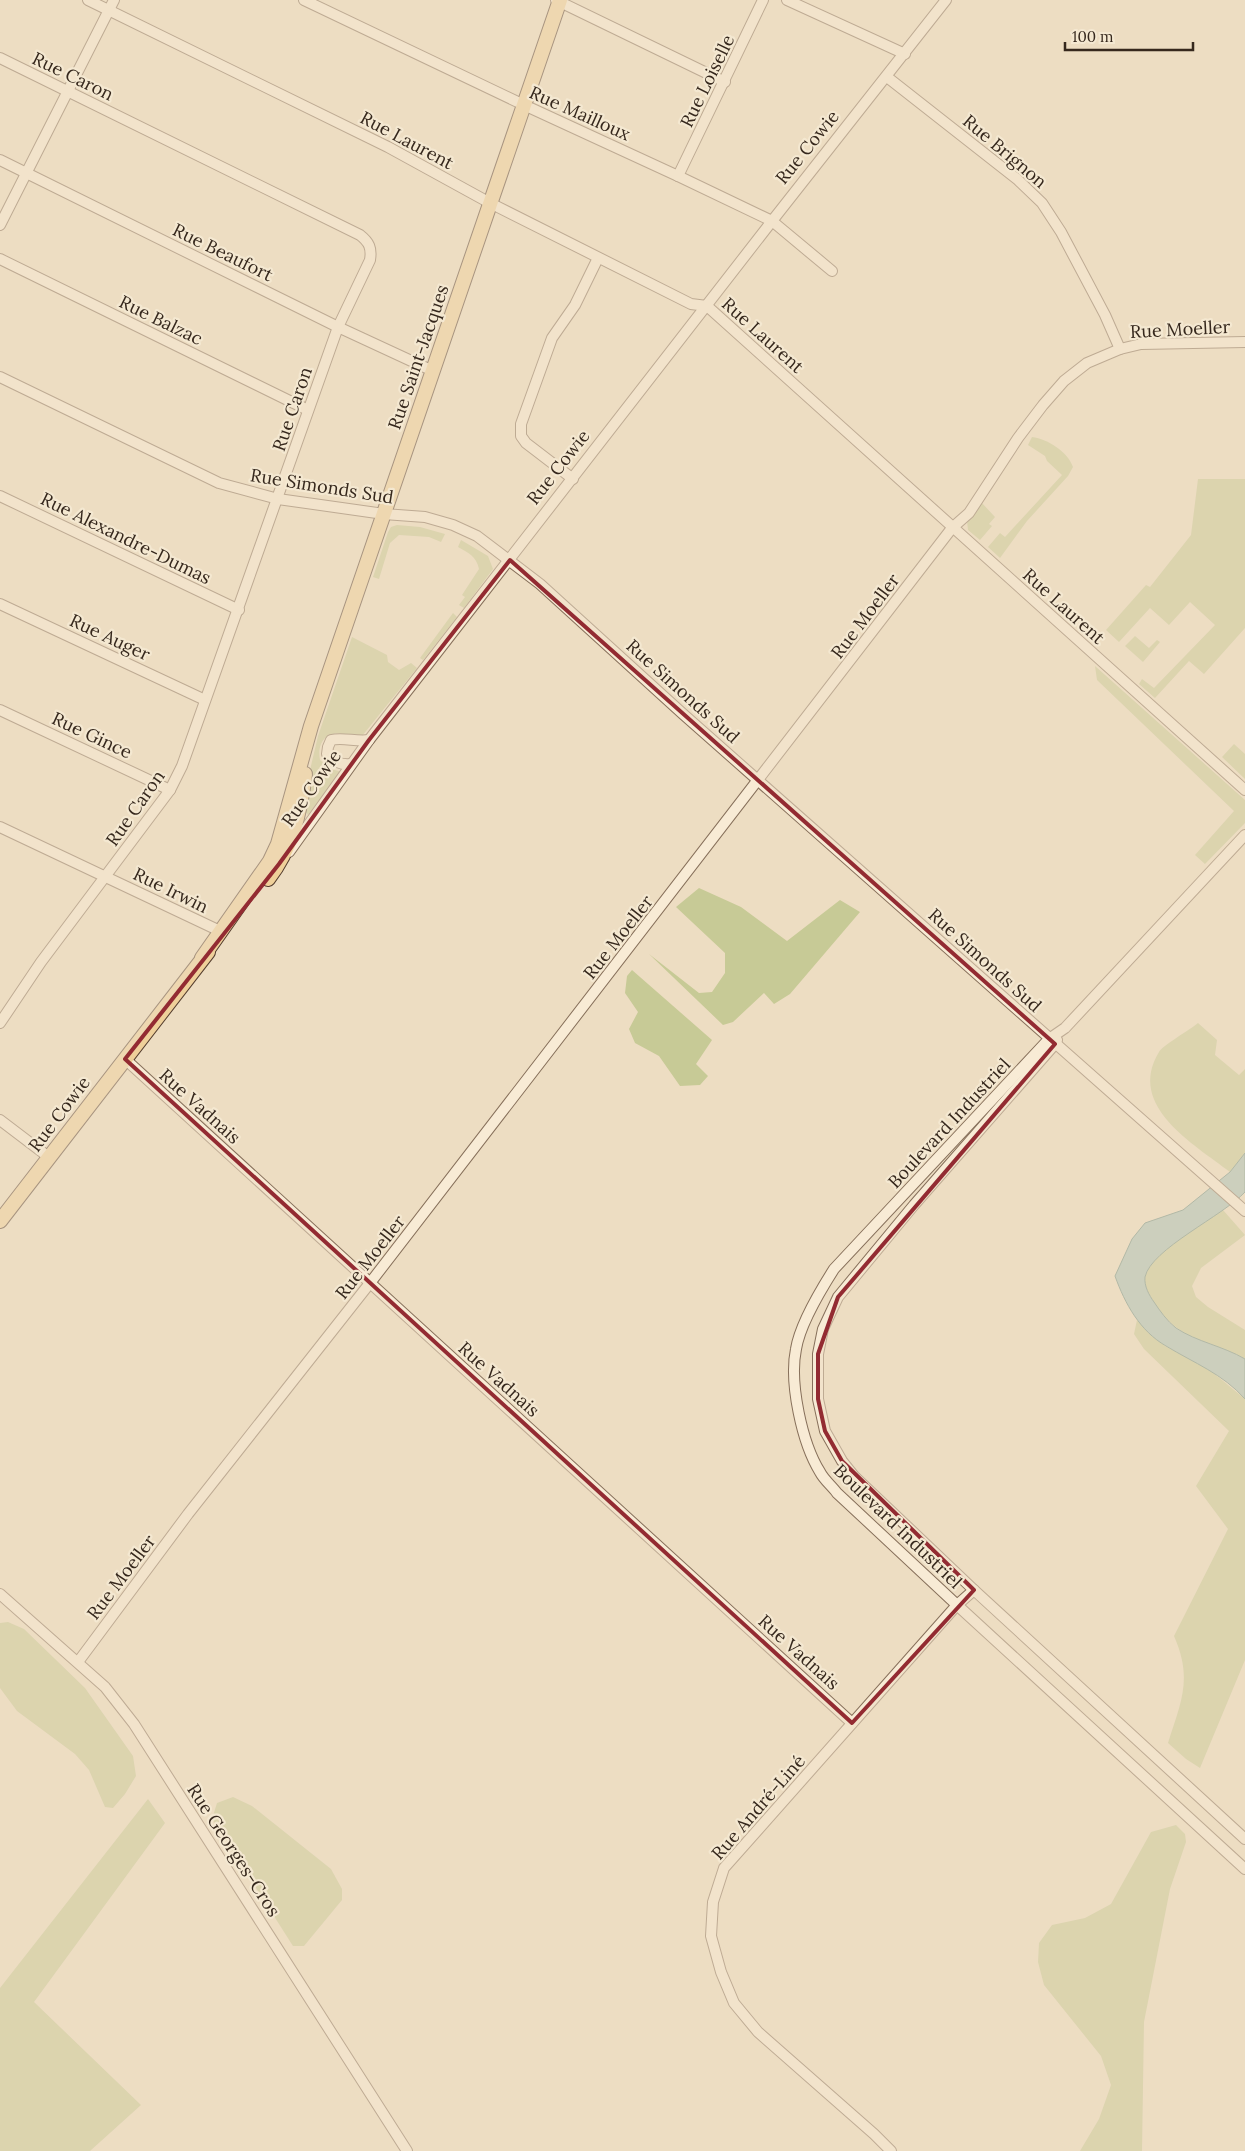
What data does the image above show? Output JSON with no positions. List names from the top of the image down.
{
  "streets": {
    "main road": ["Rue Cowie", "Rue Saint-Jacques"],
    "street": [
      "Rue Caron",
      "Rue Loiselle",
      "Rue Mailloux",
      "Rue Laurent",
      "Rue Brignon",
      "Rue Beaufort",
      "Rue Balzac",
      "Rue Moeller",
      "Rue Simonds Sud",
      "Rue Alexandre-Dumas",
      "Rue Auger",
      "Rue Gince",
      "Rue Irwin",
      "Rue Vadnais",
      "Boulevard Industriel",
      "Rue André-Liné",
      "Rue Georges-Cros"
    ]
  },
  "crossings": [
    ["Rue Caron", "Rue Beaufort"],
    ["Rue Caron", "Rue Balzac"],
    ["Rue Caron", "Rue Simonds Sud"],
    ["Rue Caron", "Rue Alexandre-Dumas"],
    ["Rue Caron", "Rue Auger"],
    ["Rue Caron", "Rue Gince"],
    ["Rue Caron", "Rue Irwin"],
    ["Rue Loiselle", "Rue Mailloux"],
    ["Rue Mailloux", "Rue Cowie"],
    ["Rue Mailloux", "Rue Saint-Jacques"],
    ["Rue Laurent", "Rue Cowie"],
    ["Rue Laurent", "Rue Moeller"],
    ["Rue Laurent", "Rue Saint-Jacques"],
    ["Rue Cowie", "Rue Brignon"],
    ["Rue Cowie", "Rue Saint-Jacques"],
    ["Rue Cowie", "Rue Simonds Sud"],
    ["Rue Cowie", "Rue Irwin"],
    ["Rue Cowie", "Rue Vadnais"],
    ["Rue Brignon", "Rue Moeller"],
    ["Rue Beaufort", "Rue Saint-Jacques"],
    ["Rue Moeller", "Rue Simonds Sud"],
    ["Rue Moeller", "Rue Vadnais"],
    ["Rue Moeller", "Rue Georges-Cros"],
    ["Rue Saint-Jacques", "Rue Simonds Sud"],
    ["Rue Saint-Jacques", "Rue Irwin"],
    ["Rue Simonds Sud", "Boulevard Industriel"],
    ["Rue Vadnais", "Rue André-Liné"],
    ["Boulevard Industriel", "Rue André-Liné"]
  ],
  "scale_bar": "100 m"
}
